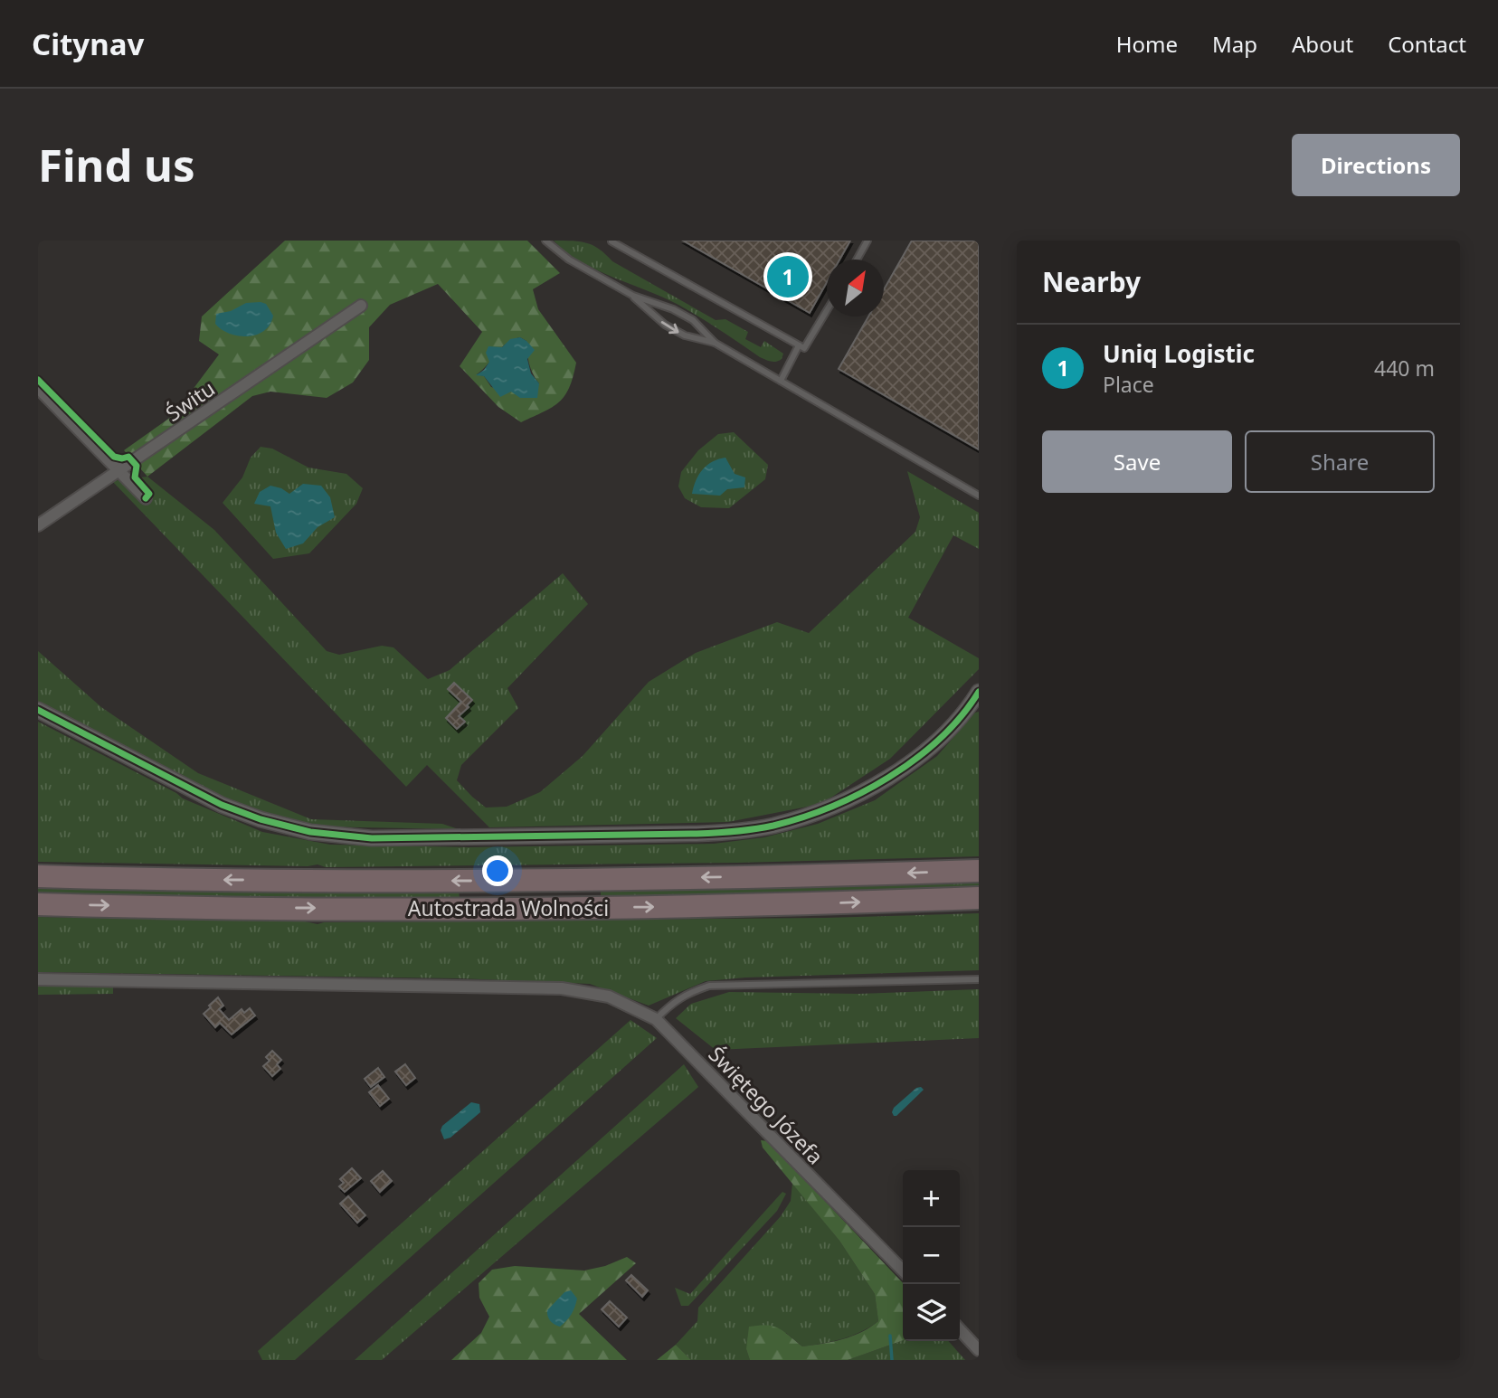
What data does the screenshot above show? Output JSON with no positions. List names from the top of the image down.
{
  "streets": {
    "highway": ["Autostrada Wolności"],
    "street": ["Świtu", "Świętego Józefa"]
  },
  "north": "top right",
  "page": {
    "header": "Citynav",
    "nav": [
      "Home",
      "Map",
      "About",
      "Contact"
    ],
    "buttons": [
      "Directions",
      ["Save", "Share"]
    ],
    "title": "Find us",
    "heading": "Nearby",
    "pins": "1",
    "list": [
      {
        "mark": "1",
        "name": "Uniq Logistic",
        "note": "Place",
        "value": "440 m"
      }
    ],
    "map_buttons": ["+", "−"]
  }
}
